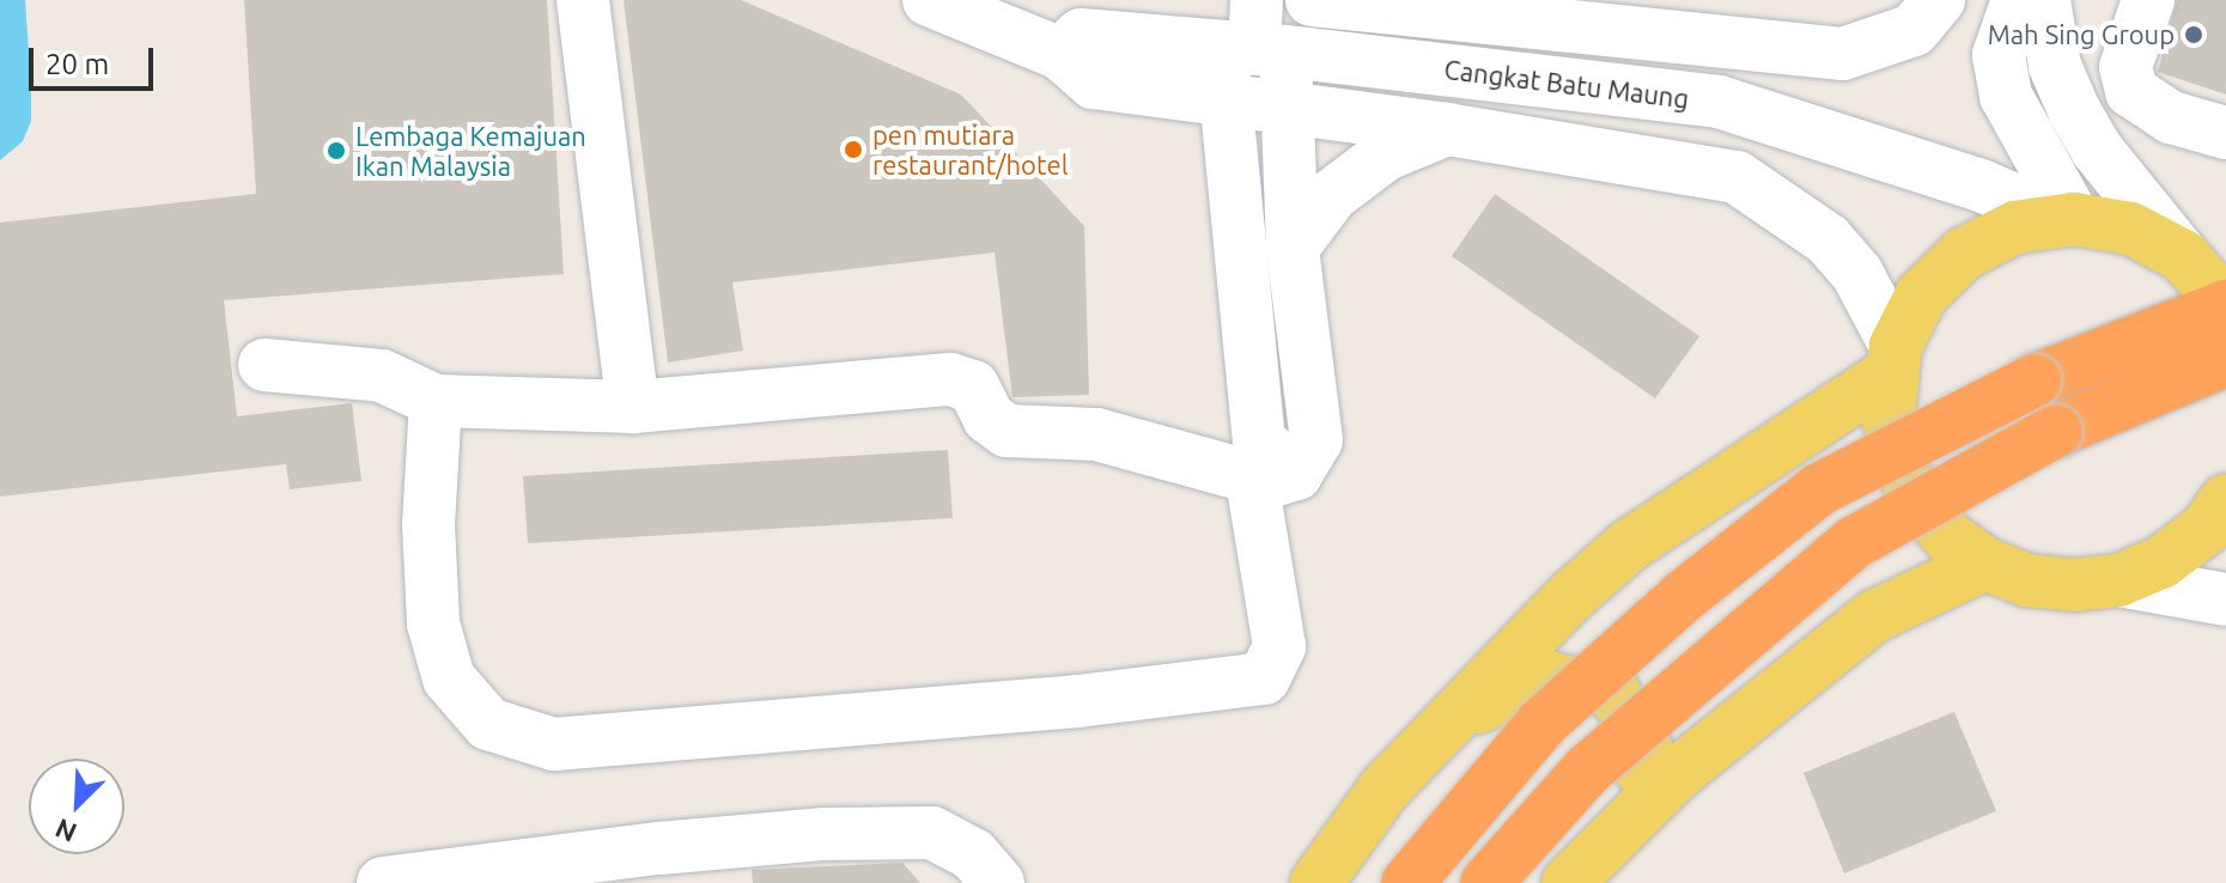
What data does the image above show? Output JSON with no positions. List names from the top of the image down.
{
  "streets": {
    "street": ["Cangkat Batu Maung"]
  },
  "places": ["Mah Sing Group", "pen mutiara restaurant/hotel", "Lembaga Kemajuan Ikan Malaysia"],
  "scale_bar": "20 m",
  "north": "bottom left"
}
